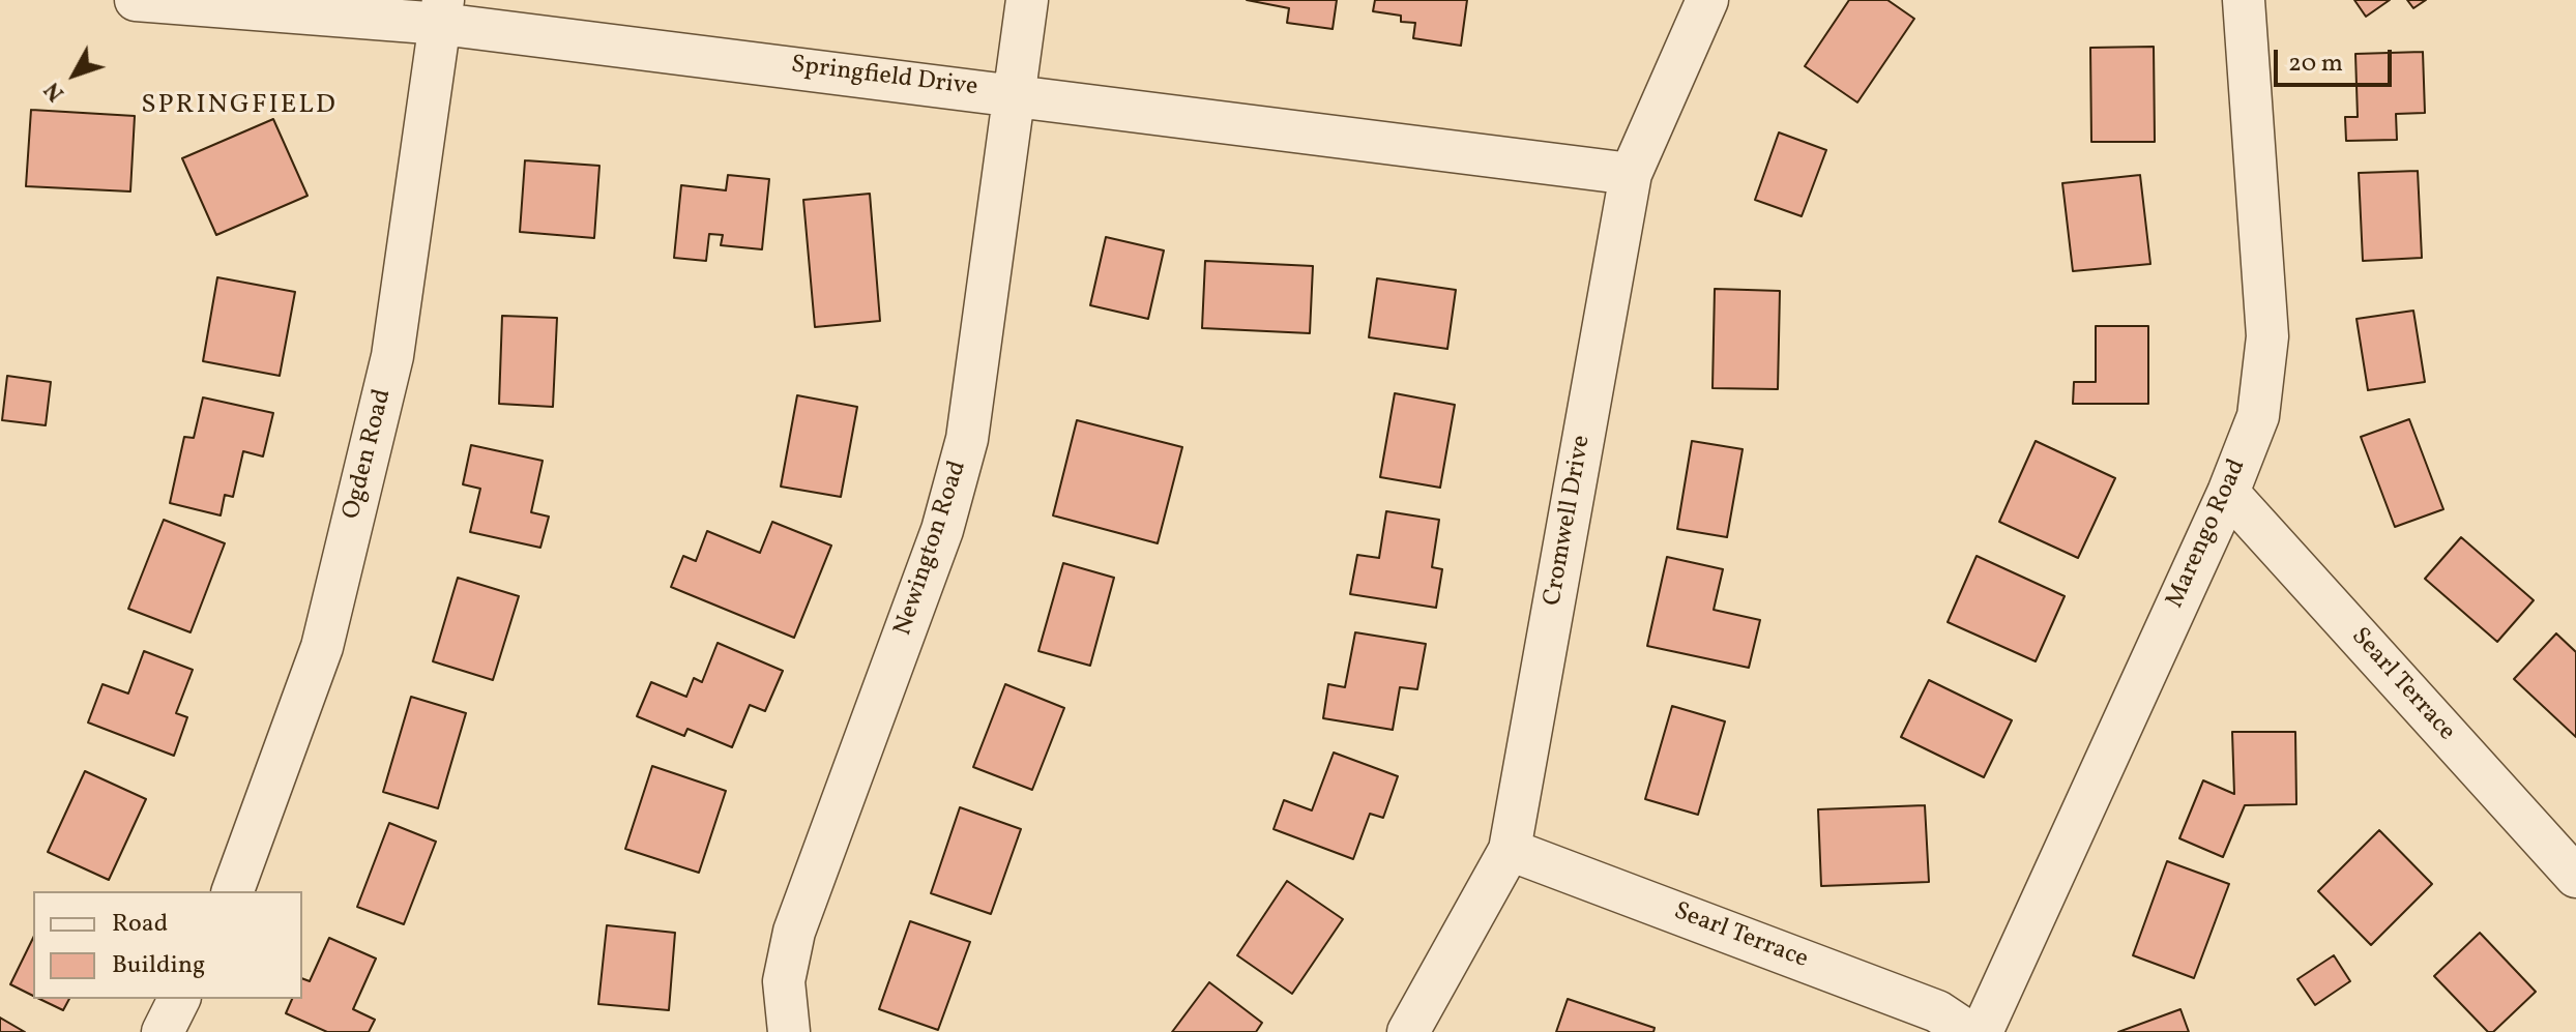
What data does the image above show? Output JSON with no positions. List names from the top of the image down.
{
  "streets": {
    "street": [
      "Springfield Drive",
      "Ogden Road",
      "Cromwell Drive",
      "Marengo Road",
      "Newington Road",
      "Searl Terrace"
    ]
  },
  "crossings": [
    ["Springfield Drive", "Ogden Road"],
    ["Springfield Drive", "Cromwell Drive"],
    ["Springfield Drive", "Newington Road"],
    ["Cromwell Drive", "Searl Terrace"],
    ["Marengo Road", "Searl Terrace"]
  ],
  "districts": ["SPRINGFIELD"],
  "legend": ["Road", "Building"],
  "scale_bar": "20 m",
  "north": "bottom left"
}
